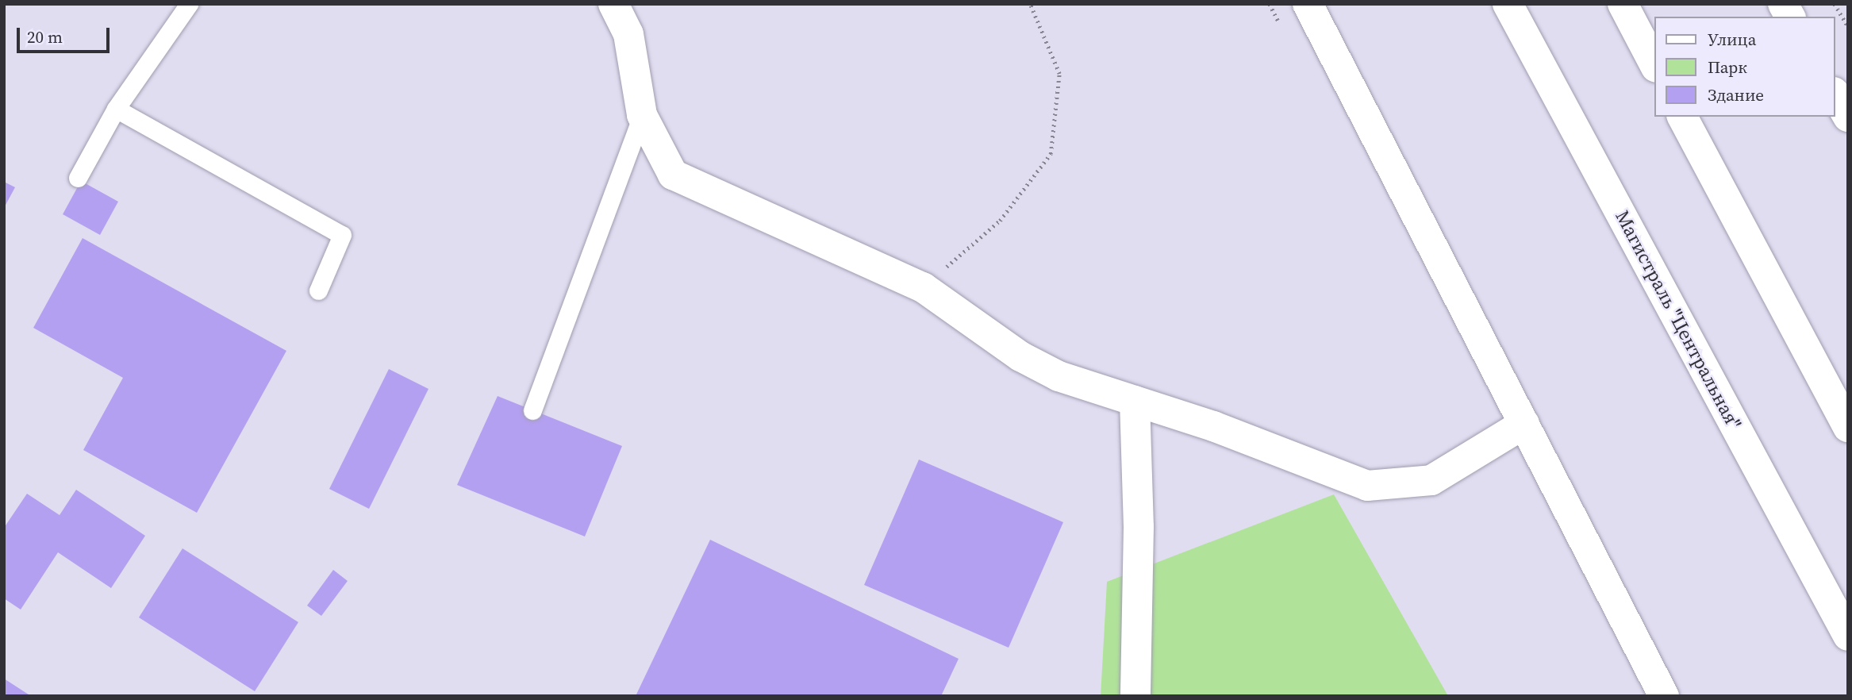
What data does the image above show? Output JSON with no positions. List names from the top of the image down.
{
  "streets": {
    "main road": ["Магистраль \"Центральная\""]
  },
  "legend": ["Улица", "Парк", "Здание"],
  "scale_bar": "20 m"
}
